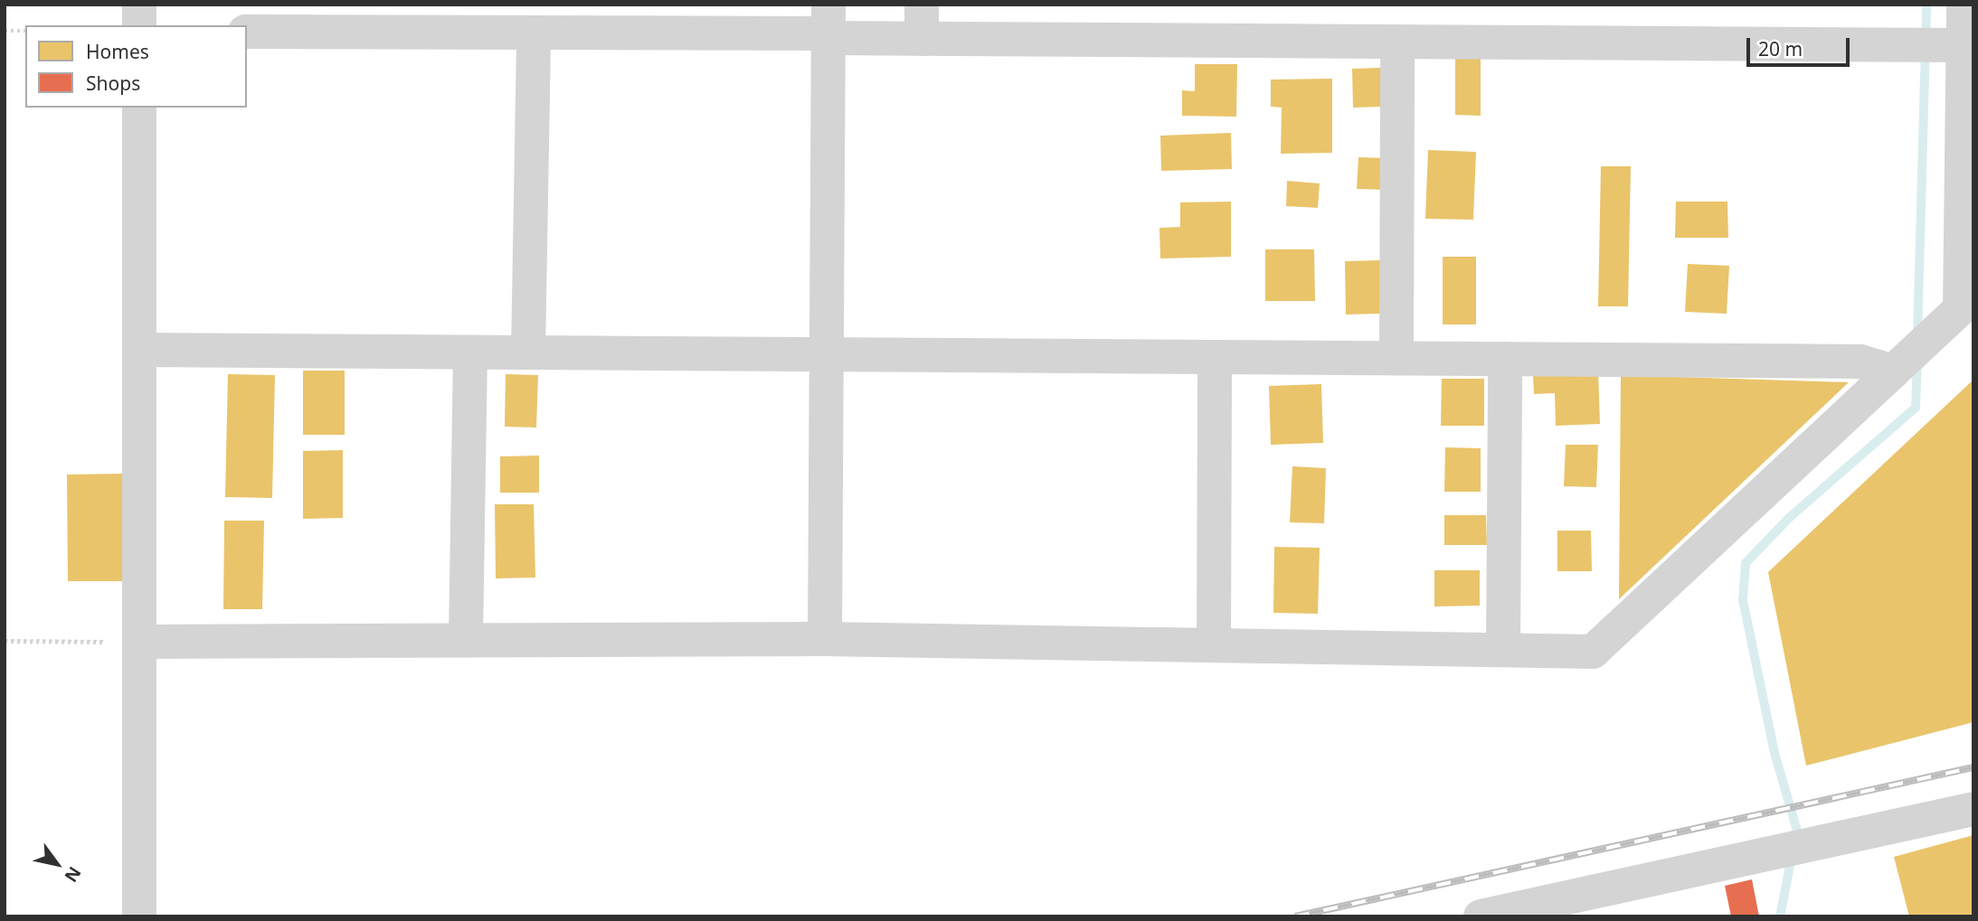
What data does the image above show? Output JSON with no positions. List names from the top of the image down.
{
  "legend": ["Homes", "Shops"],
  "scale_bar": "20 m",
  "north": "bottom right"
}
